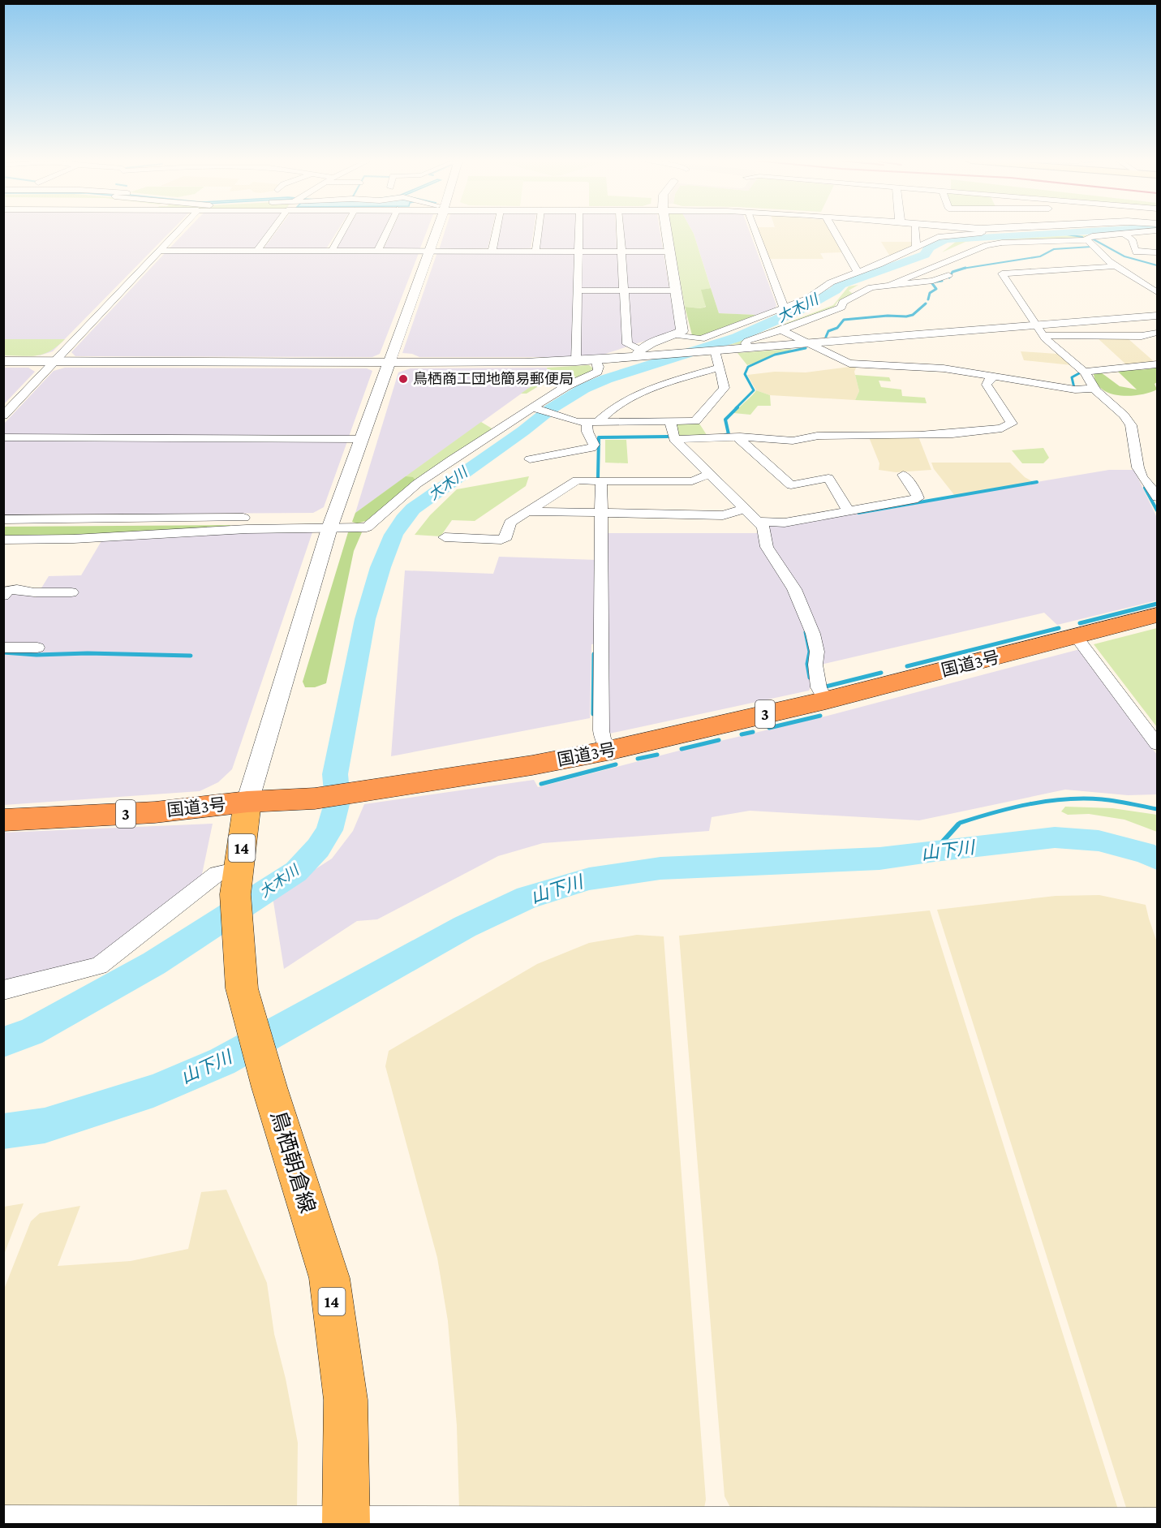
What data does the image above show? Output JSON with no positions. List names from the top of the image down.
{
  "streets": {
    "highway": ["国道3号", "3"],
    "main road": ["14", "鳥栖朝倉線"]
  },
  "crossings": [
    ["国道3号", "鳥栖朝倉線"]
  ],
  "water": ["大木川", "山下川"],
  "places": ["鳥栖商工団地簡易郵便局"]
}
